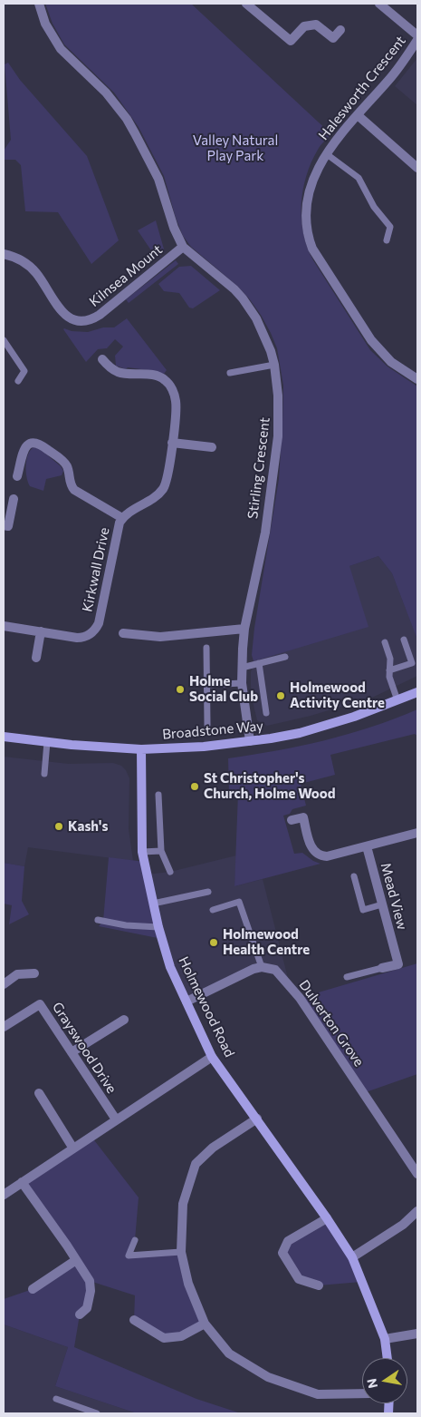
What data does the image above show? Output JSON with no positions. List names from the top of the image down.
{
  "streets": {
    "street": [
      "Halesworth Crescent",
      "Kilnsea Mount",
      "Stirling Crescent",
      "Kirkwall Drive",
      "Broadstone Way",
      "Mead View",
      "Holmewood Road",
      "Dulverton Grove",
      "Grayswood Drive"
    ]
  },
  "crossings": [
    ["Kilnsea Mount", "Stirling Crescent"],
    ["Stirling Crescent", "Broadstone Way"],
    ["Broadstone Way", "Holmewood Road"]
  ],
  "parks": ["Valley Natural Play Park"],
  "places": [
    "Holme Social Club",
    "Holmewood Activity Centre",
    "St Christopher's Church, Holme Wood",
    "Kash's",
    "Holmewood Health Centre"
  ],
  "north": "left"
}
